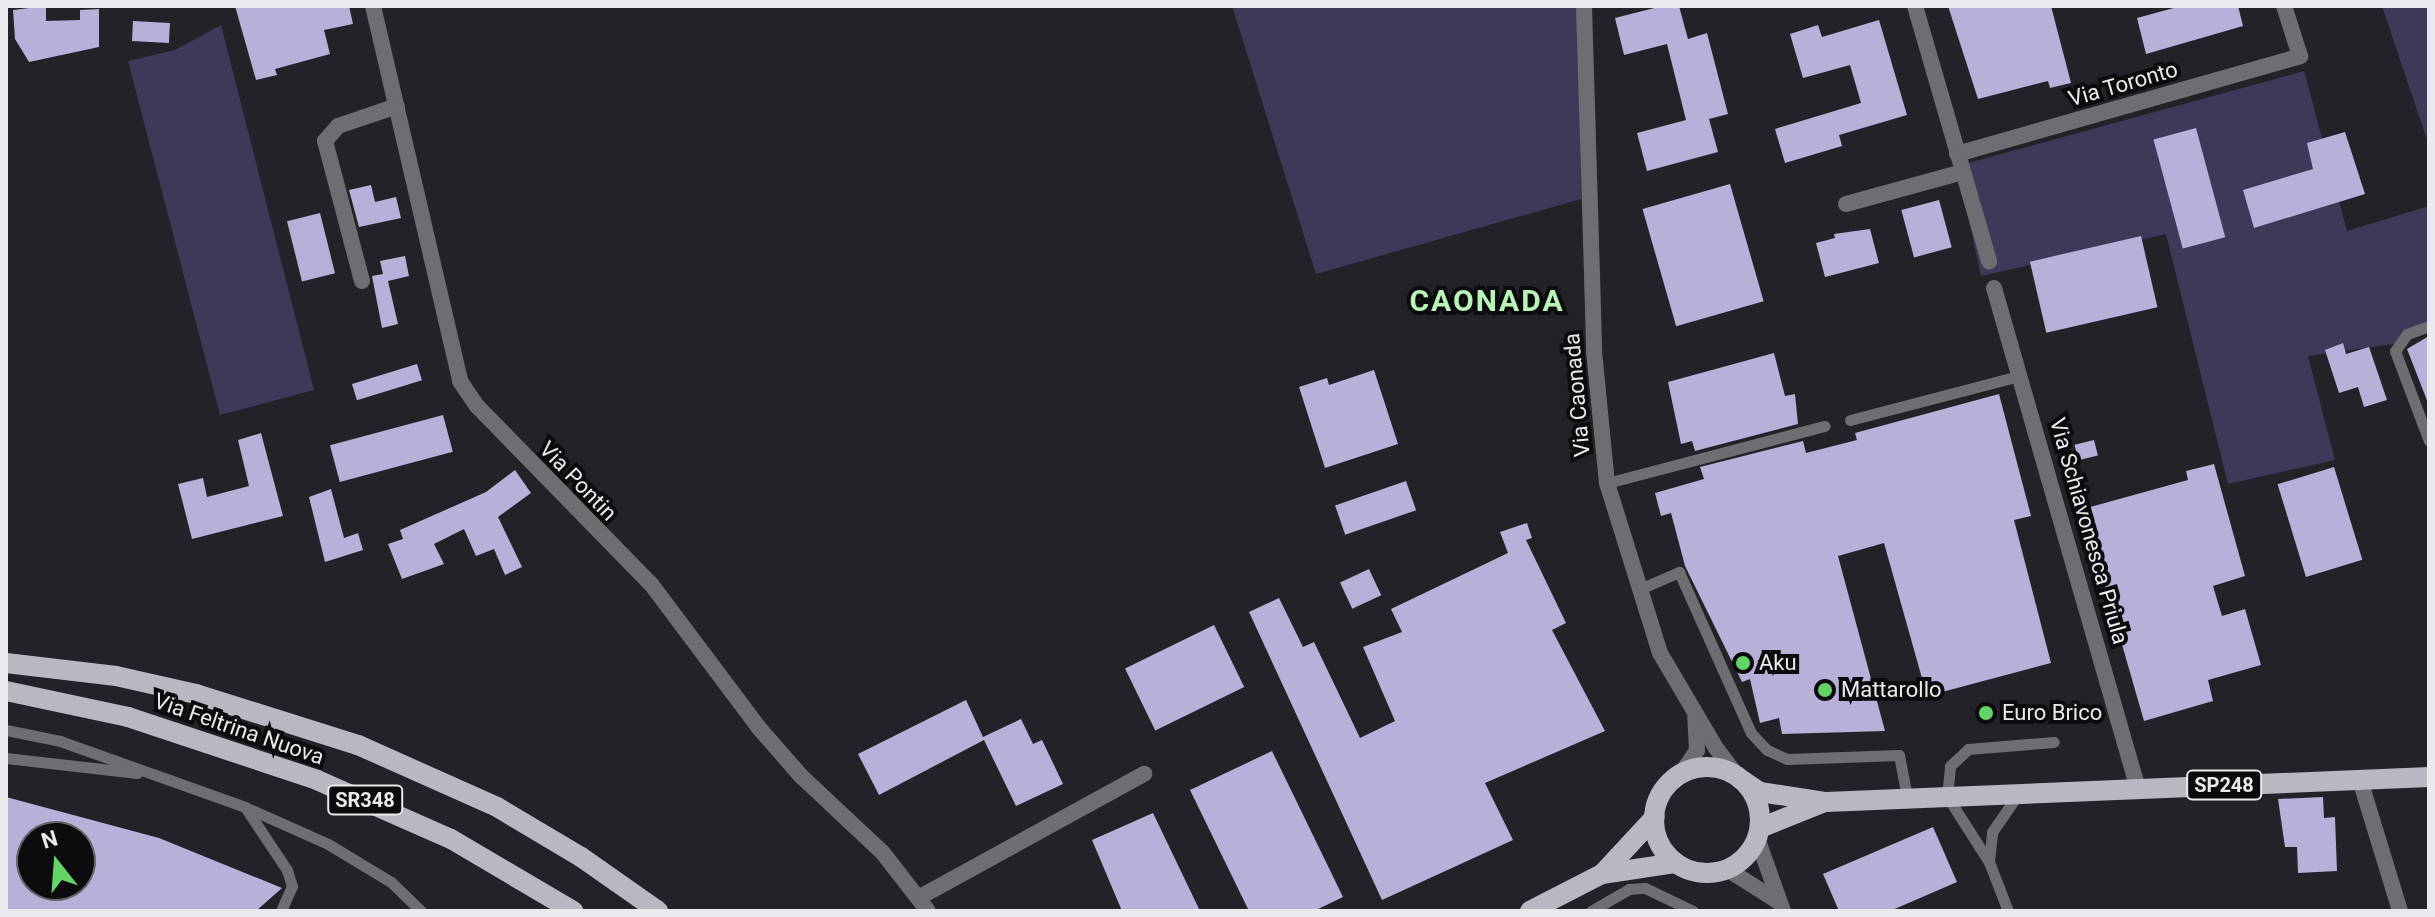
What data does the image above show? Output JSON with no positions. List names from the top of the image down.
{
  "streets": {
    "main road": ["Via Feltrina Nuova", "SP248", "SR348"],
    "street": [
      "Via Toronto",
      "Via Caonada",
      "Via Pontin",
      "Via Schiavonesca Priula"
    ]
  },
  "crossings": [
    ["Via Caonada", "SP248"],
    ["Via Schiavonesca Priula", "SP248"]
  ],
  "districts": ["CAONADA"],
  "places": ["Aku", "Mattarollo", "Euro Brico"],
  "north": "top"
}
